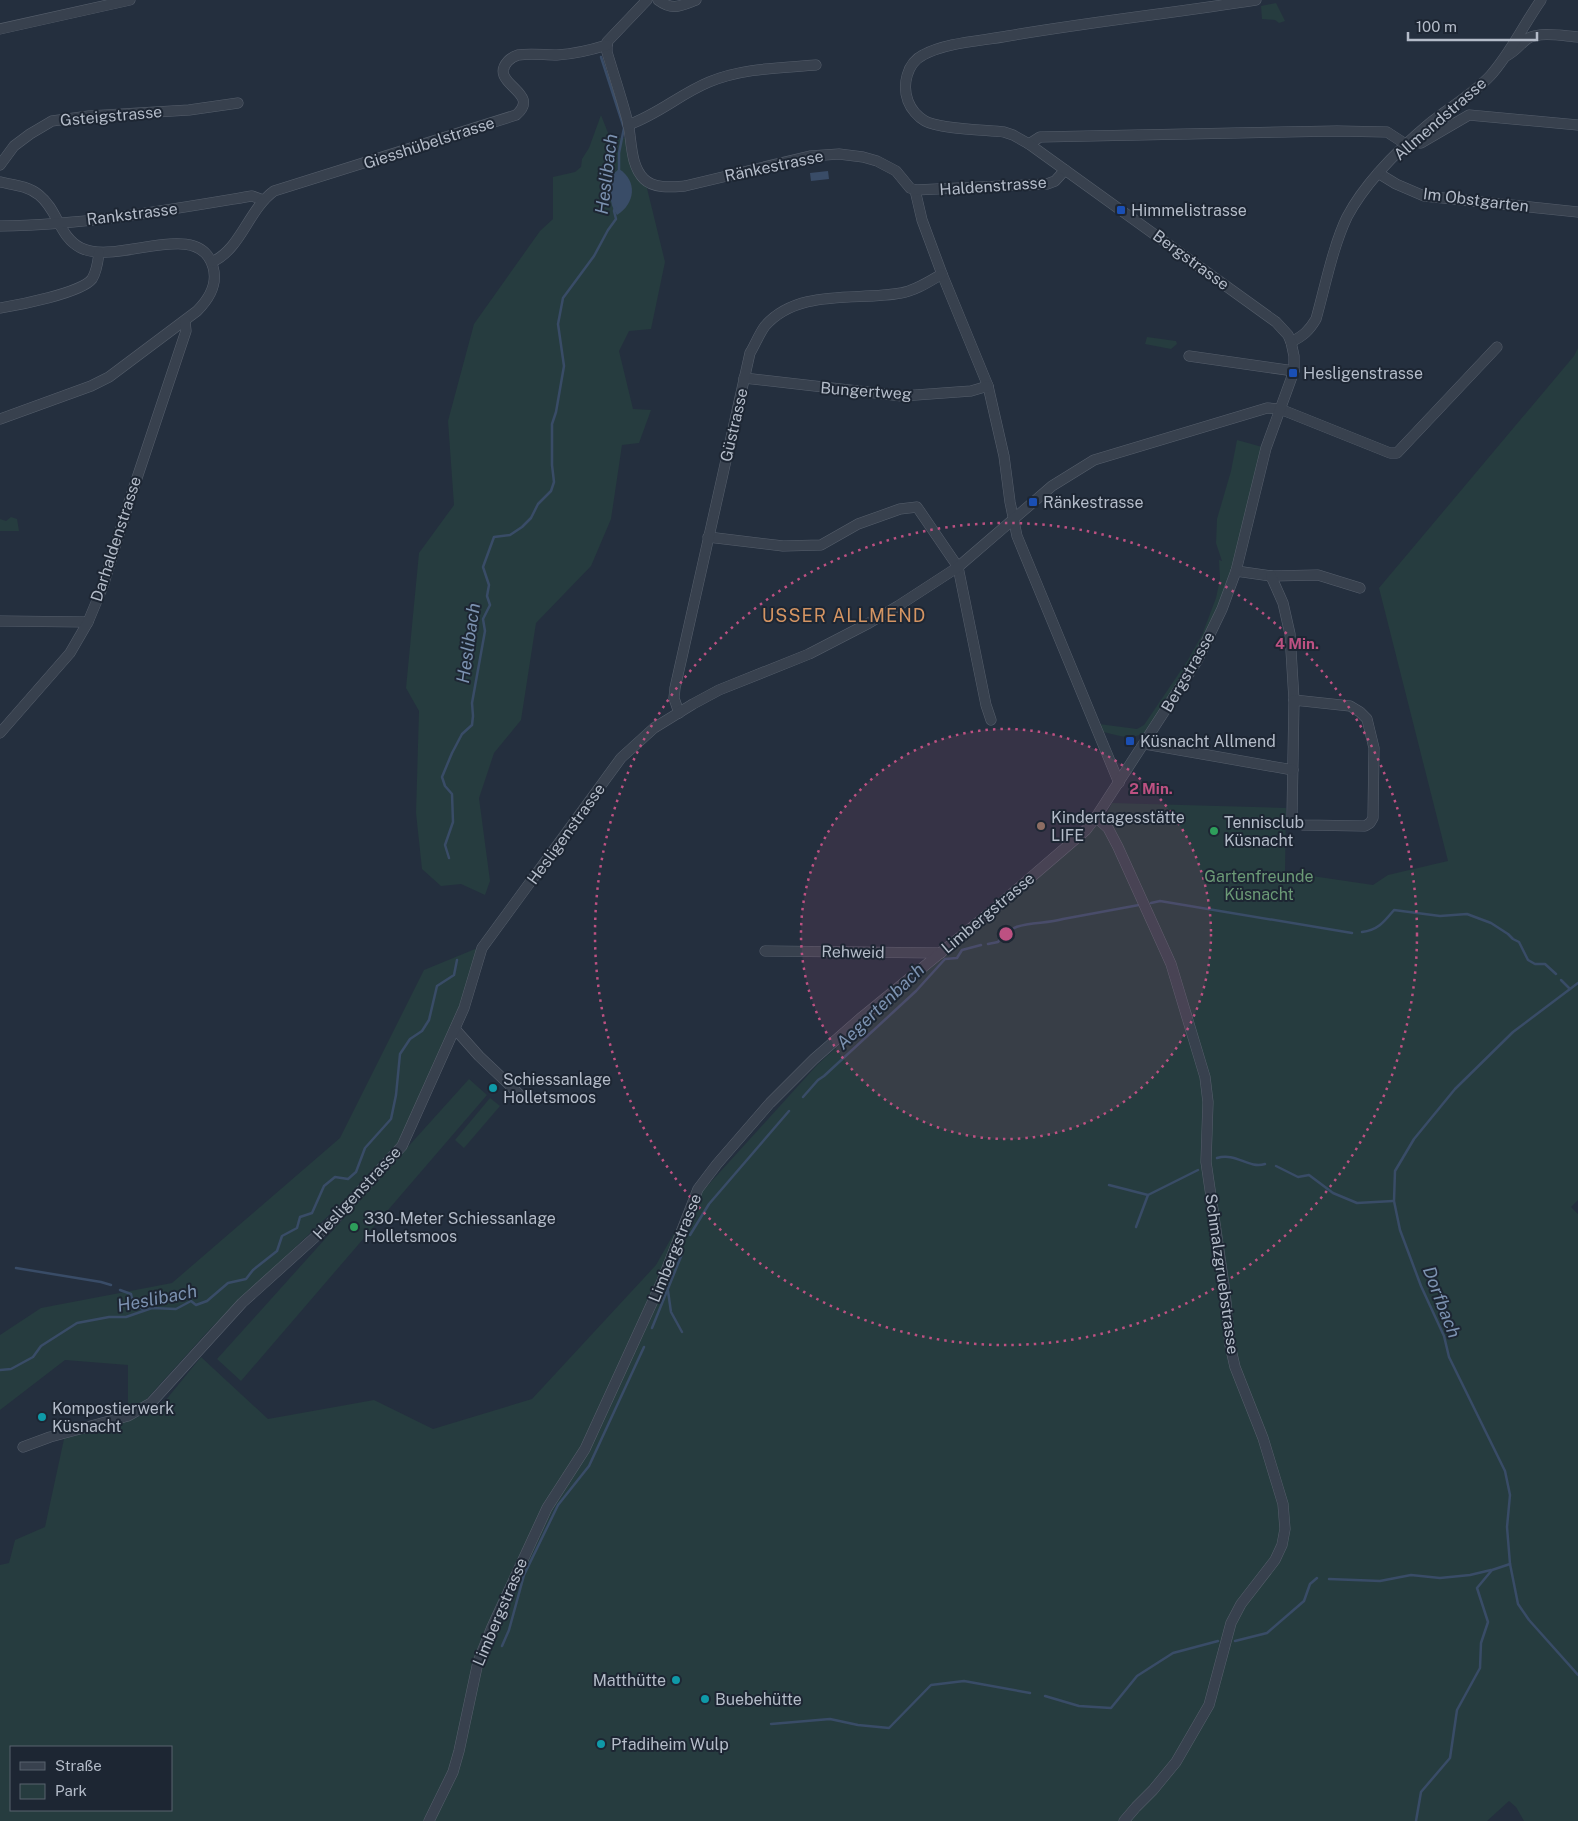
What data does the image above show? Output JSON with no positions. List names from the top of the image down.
{
  "streets": {
    "street": [
      "Gsteigstrasse",
      "Allmendstrasse",
      "Giesshübelstrasse",
      "Ränkestrasse",
      "Haldenstrasse",
      "Im Obstgarten",
      "Rankstrasse",
      "Bergstrasse",
      "Bungertweg",
      "Güstrasse",
      "Darhaldenstrasse",
      "Hesligenstrasse",
      "Limbergstrasse",
      "Rehweid",
      "Schmalzgruebstrasse"
    ]
  },
  "crossings": [
    ["Allmendstrasse", "Im Obstgarten"],
    ["Allmendstrasse", "Bergstrasse"],
    ["Giesshübelstrasse", "Ränkestrasse"],
    ["Giesshübelstrasse", "Rankstrasse"],
    ["Ränkestrasse", "Haldenstrasse"],
    ["Haldenstrasse", "Bergstrasse"],
    ["Bergstrasse", "Hesligenstrasse"],
    ["Bergstrasse", "Limbergstrasse"],
    ["Bungertweg", "Güstrasse"],
    ["Güstrasse", "Hesligenstrasse"],
    ["Limbergstrasse", "Rehweid"],
    ["Limbergstrasse", "Schmalzgruebstrasse"]
  ],
  "districts": ["USSER ALLMEND"],
  "water": ["Heslibach", "Aegertenbach", "Dorfbach"],
  "parks": ["Gartenfreunde Küsnacht"],
  "places": {
    "transit": [
      "Himmelistrasse",
      "Hesligenstrasse",
      "Ränkestrasse",
      "Küsnacht Allmend"
    ],
    "other": [
      "Kindertagesstätte LIFE",
      "Tennisclub Küsnacht",
      "Schiessanlage Holletsmoos",
      "330-Meter Schiessanlage Holletsmoos",
      "Kompostierwerk Küsnacht",
      "Matthütte",
      "Buebehütte",
      "Pfadiheim Wulp"
    ]
  },
  "legend": ["Straße", "Park"],
  "scale_bar": "100 m",
  "rings": ["4 Min.", "2 Min."]
}
